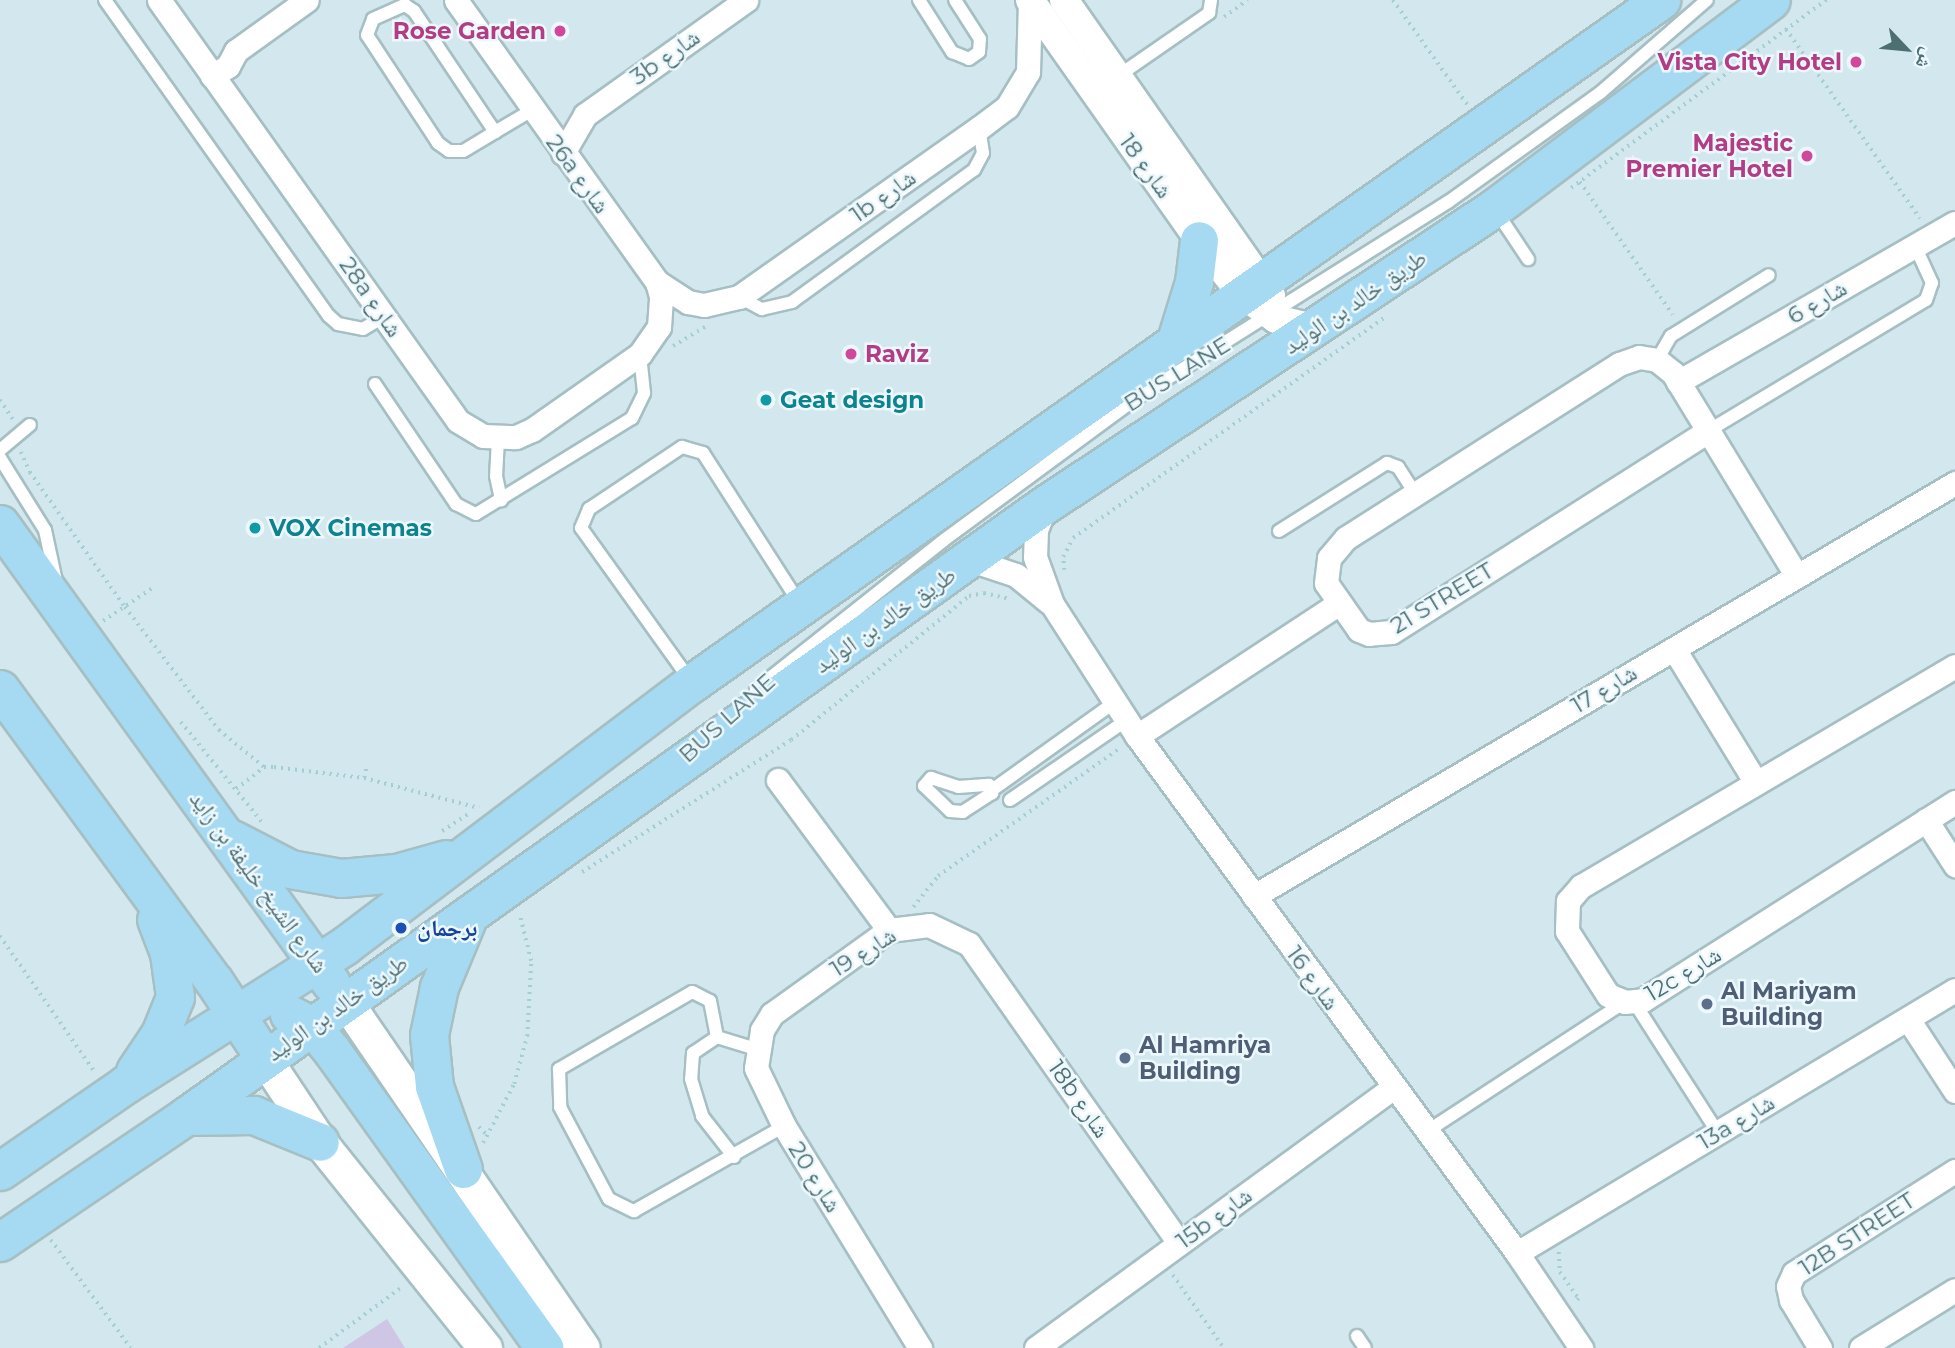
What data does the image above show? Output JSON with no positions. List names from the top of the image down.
{
  "streets": {
    "main road": ["طريق خالد بن الوليد", "شارع الشيخ خليفة بن زايد"],
    "street": [
      "3b شارع",
      "شارع 18",
      "26a شارع",
      "1b شارع",
      "28a شارع",
      "شارع 6",
      "21 STREET",
      "شارع 17",
      "شارع 19",
      "12c شارع",
      "شارع 16",
      "18b شارع",
      "13a شارع",
      "شارع 20",
      "15b شارع",
      "12B STREET"
    ],
    "lane": ["BUS LANE"]
  },
  "crossings": [
    ["3b شارع", "26a شارع"],
    ["شارع 18", "1b شارع"],
    ["شارع 18", "طريق خالد بن الوليد"],
    ["شارع 18", "BUS LANE"],
    ["طريق خالد بن الوليد", "BUS LANE"],
    ["طريق خالد بن الوليد", "شارع الشيخ خليفة بن زايد"],
    ["طريق خالد بن الوليد", "شارع 16"],
    ["شارع 17", "شارع 16"],
    ["شارع 19", "18b شارع"],
    ["شارع 19", "شارع 20"],
    ["شارع 16", "13a شارع"],
    ["شارع 16", "15b شارع"],
    ["18b شارع", "15b شارع"]
  ],
  "places": [
    "Rose Garden",
    "Vista City Hotel",
    "Majestic Premier Hotel",
    "Raviz",
    "Geat design",
    "VOX Cinemas",
    "برجمان",
    "Al Mariyam Building",
    "Al Hamriya Building"
  ],
  "north": "bottom right"
}
